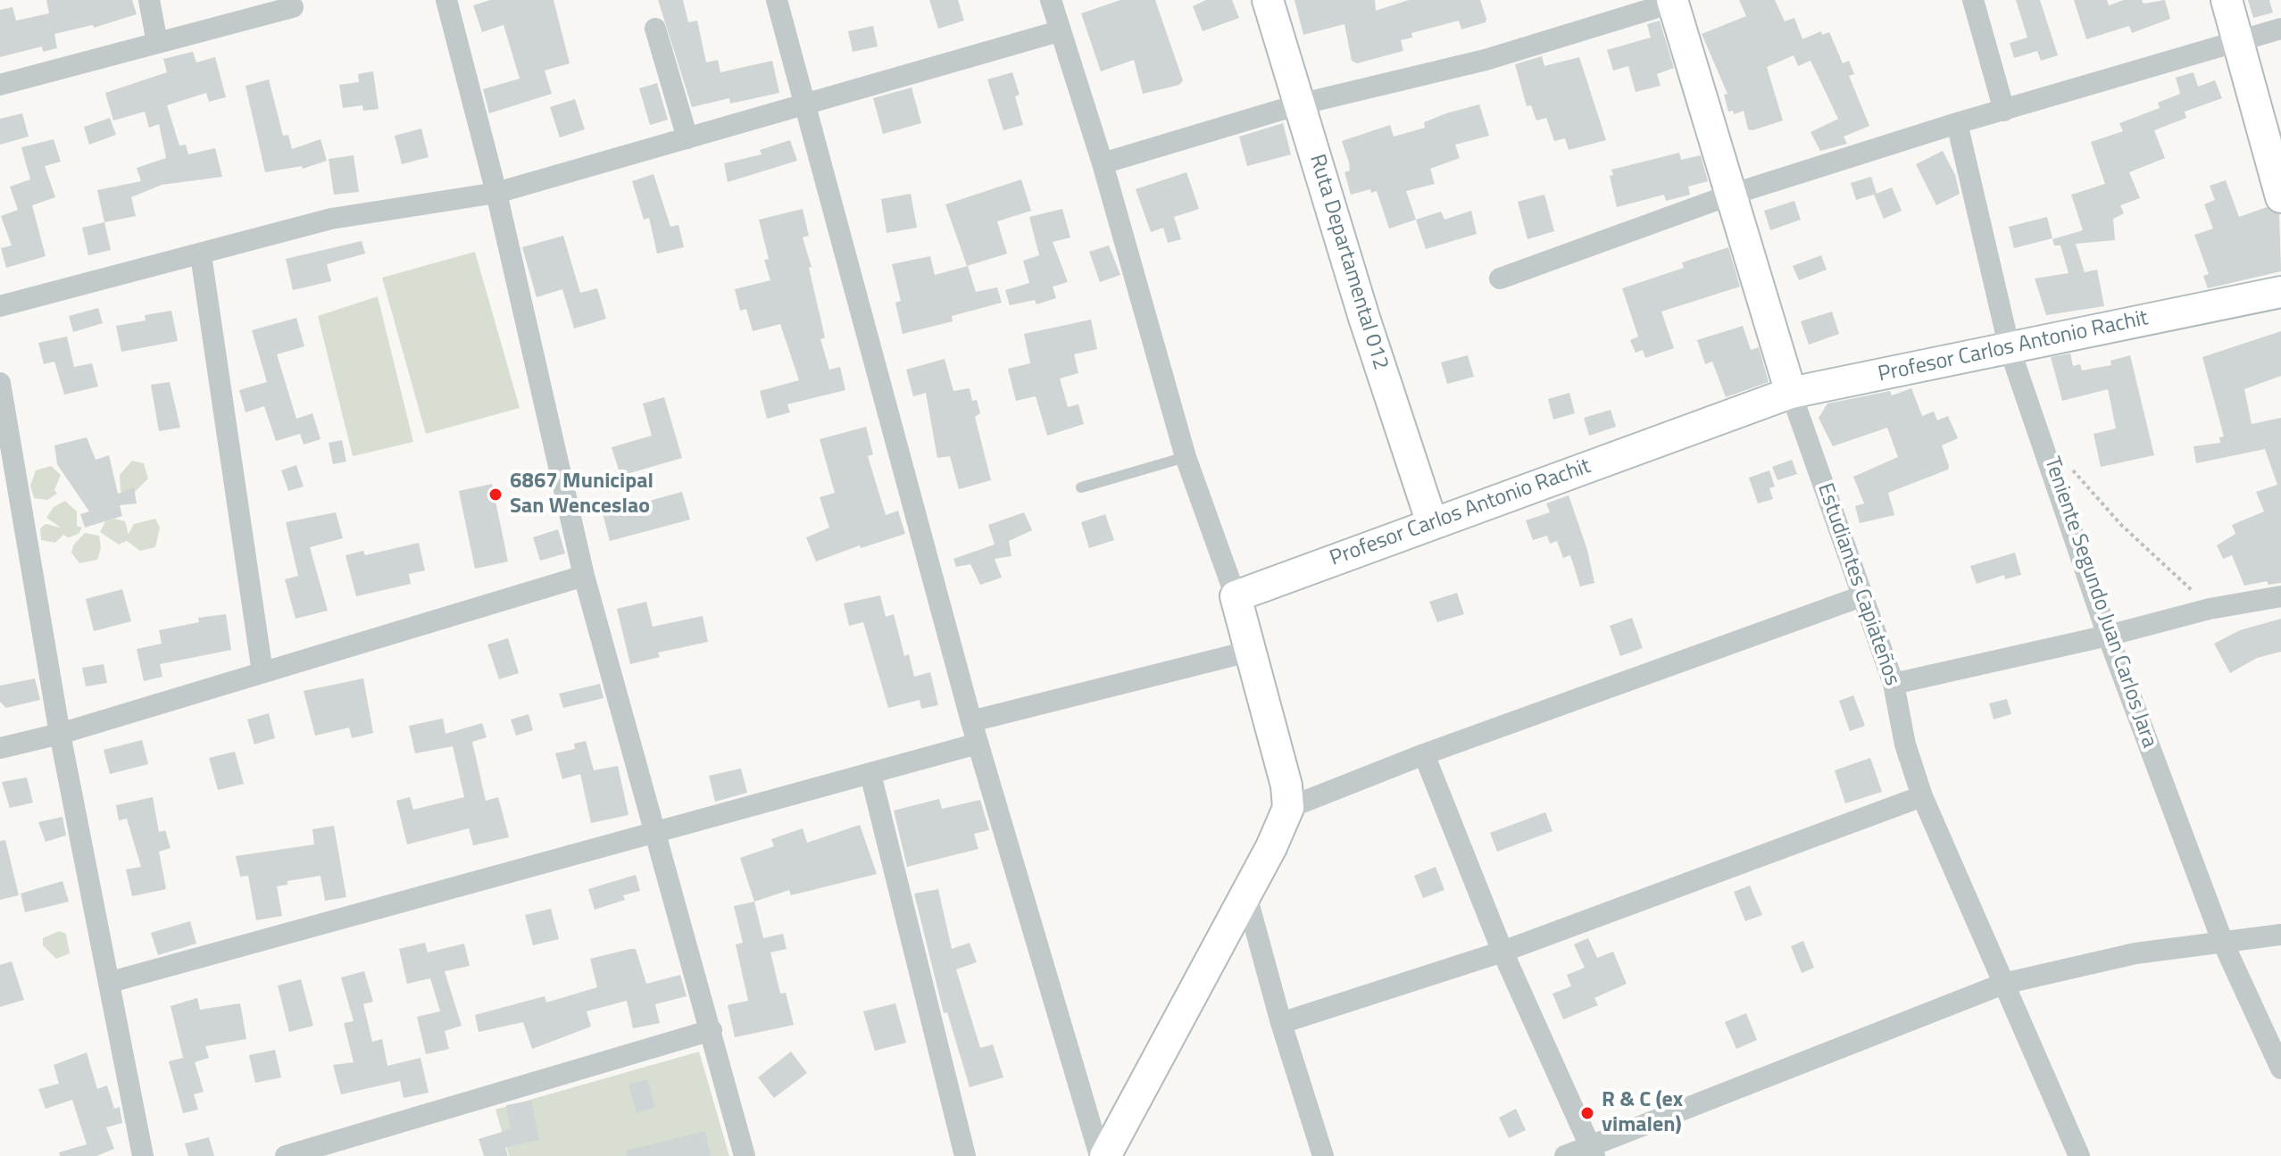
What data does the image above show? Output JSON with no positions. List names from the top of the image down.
{
  "streets": {
    "street": [
      "Ruta Departamental 012",
      "Profesor Carlos Antonio Rachit",
      "Estudiantes Capiateños",
      "Teniente Segundo Juan Carlos Jara"
    ]
  },
  "crossings": [
    ["Ruta Departamental 012", "Profesor Carlos Antonio Rachit"],
    ["Profesor Carlos Antonio Rachit", "Estudiantes Capiateños"],
    ["Profesor Carlos Antonio Rachit", "Teniente Segundo Juan Carlos Jara"]
  ],
  "places": ["6867 Municipal San Wenceslao", "R & C (ex vimalen)"]
}
